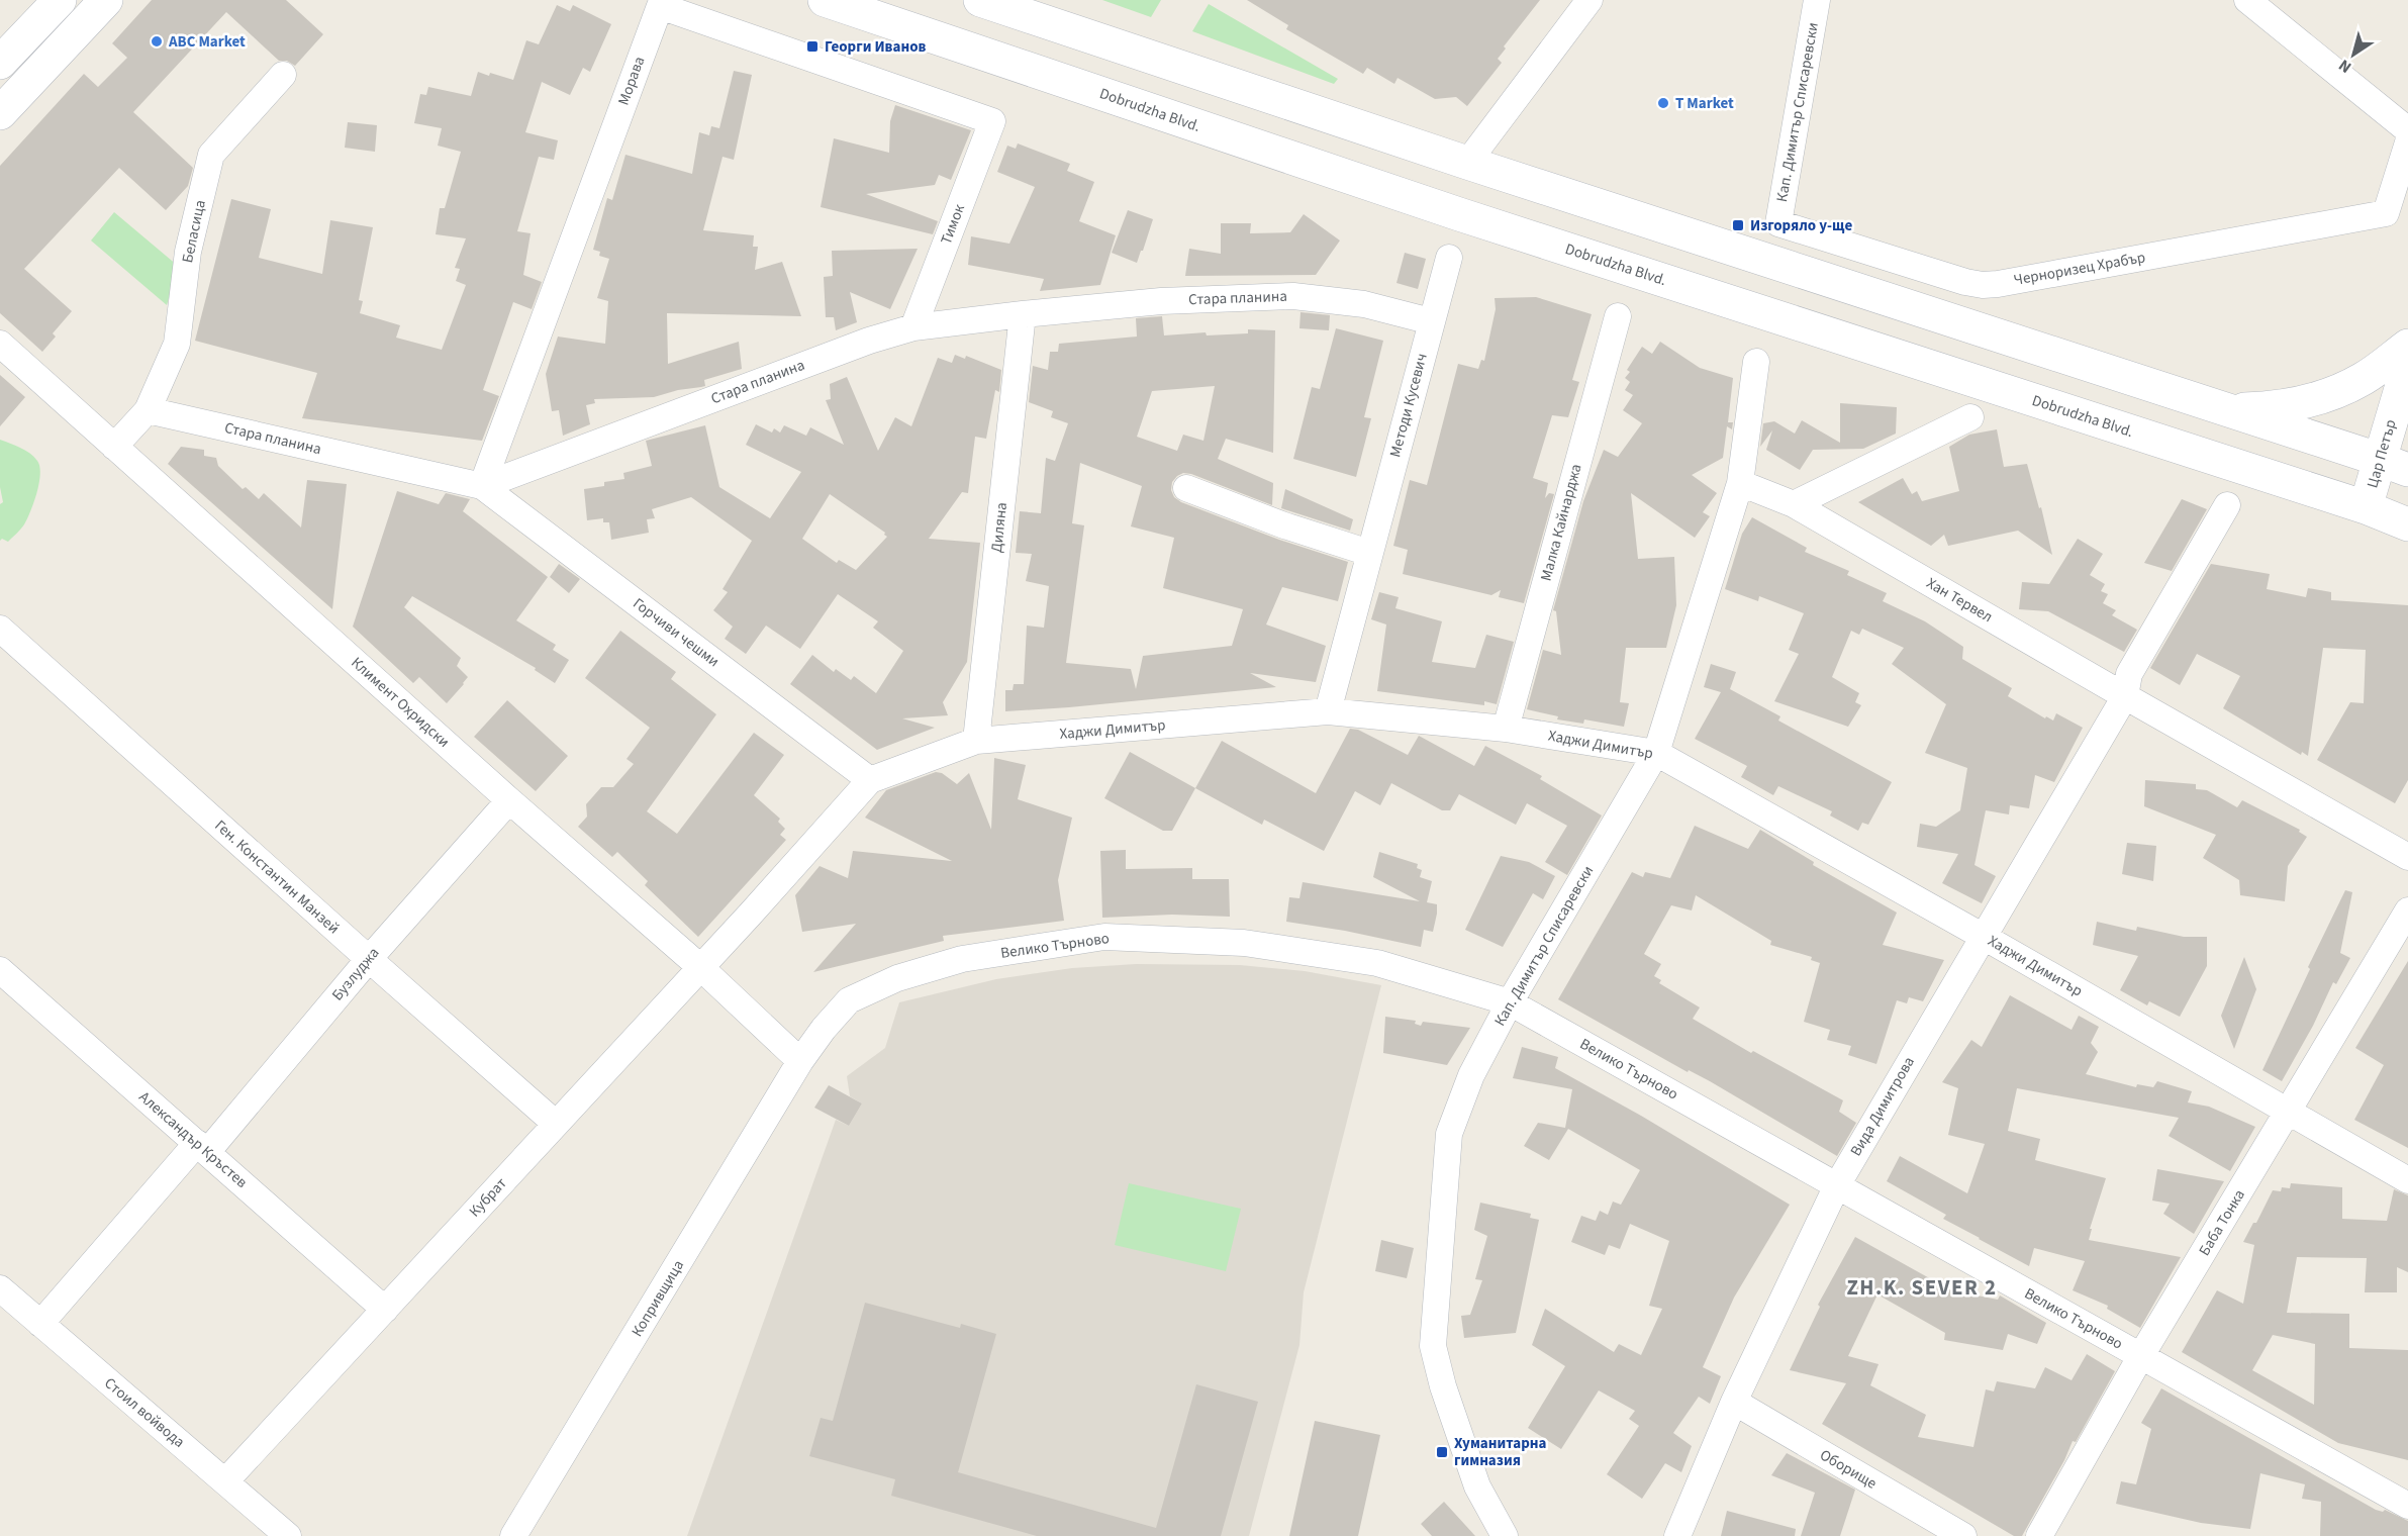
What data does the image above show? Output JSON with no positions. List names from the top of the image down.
{
  "streets": {
    "main road": ["Dobrudzha Blvd.", "Цар Петър"],
    "street": [
      "Морава",
      "Кап. Димитър Списаревски",
      "Тимок",
      "Беласица",
      "Черноризец Храбър",
      "Стара планина",
      "Методи Кусевич",
      "Малка Кайнарджа",
      "Диляна",
      "Хан Тервел",
      "Горчиви чешми",
      "Климент Охридски",
      "Хаджи Димитър",
      "Ген. Константин Манзей",
      "Велико Търново",
      "Бузлуджа",
      "Вида Димитрова",
      "Александър Кръстев",
      "Кубрат",
      "Баба Тонка",
      "Копривщица",
      "Стоил войвода",
      "Оборище"
    ]
  },
  "crossings": [
    ["Морава", "Тимок"],
    ["Морава", "Стара планина"],
    ["Морава", "Горчиви чешми"],
    ["Dobrudzha Blvd.", "Цар Петър"],
    ["Кап. Димитър Списаревски", "Черноризец Храбър"],
    ["Кап. Димитър Списаревски", "Хан Тервел"],
    ["Кап. Димитър Списаревски", "Хаджи Димитър"],
    ["Кап. Димитър Списаревски", "Велико Търново"],
    ["Тимок", "Стара планина"],
    ["Беласица", "Стара планина"],
    ["Стара планина", "Методи Кусевич"],
    ["Стара планина", "Диляна"],
    ["Стара планина", "Горчиви чешми"],
    ["Методи Кусевич", "Хаджи Димитър"],
    ["Малка Кайнарджа", "Хаджи Димитър"],
    ["Диляна", "Хаджи Димитър"],
    ["Хан Тервел", "Вида Димитрова"],
    ["Горчиви чешми", "Хаджи Димитър"],
    ["Климент Охридски", "Велико Търново"],
    ["Климент Охридски", "Бузлуджа"],
    ["Климент Охридски", "Кубрат"],
    ["Климент Охридски", "Копривщица"],
    ["Хаджи Димитър", "Вида Димитрова"],
    ["Хаджи Димитър", "Кубрат"],
    ["Хаджи Димитър", "Баба Тонка"],
    ["Ген. Константин Манзей", "Бузлуджа"],
    ["Ген. Константин Манзей", "Кубрат"],
    ["Велико Търново", "Вида Димитрова"],
    ["Велико Търново", "Баба Тонка"],
    ["Велико Търново", "Копривщица"],
    ["Бузлуджа", "Александър Кръстев"],
    ["Бузлуджа", "Стоил войвода"],
    ["Вида Димитрова", "Оборище"],
    ["Александър Кръстев", "Кубрат"],
    ["Кубрат", "Стоил войвода"]
  ],
  "districts": ["ZH.K. SEVER 2"],
  "places": {
    "other": ["ABC Market", "T Market"],
    "transit": ["Георги Иванов", "Изгоряло у-ще", "Хуманитарна гимназия"]
  },
  "north": "bottom left"
}
